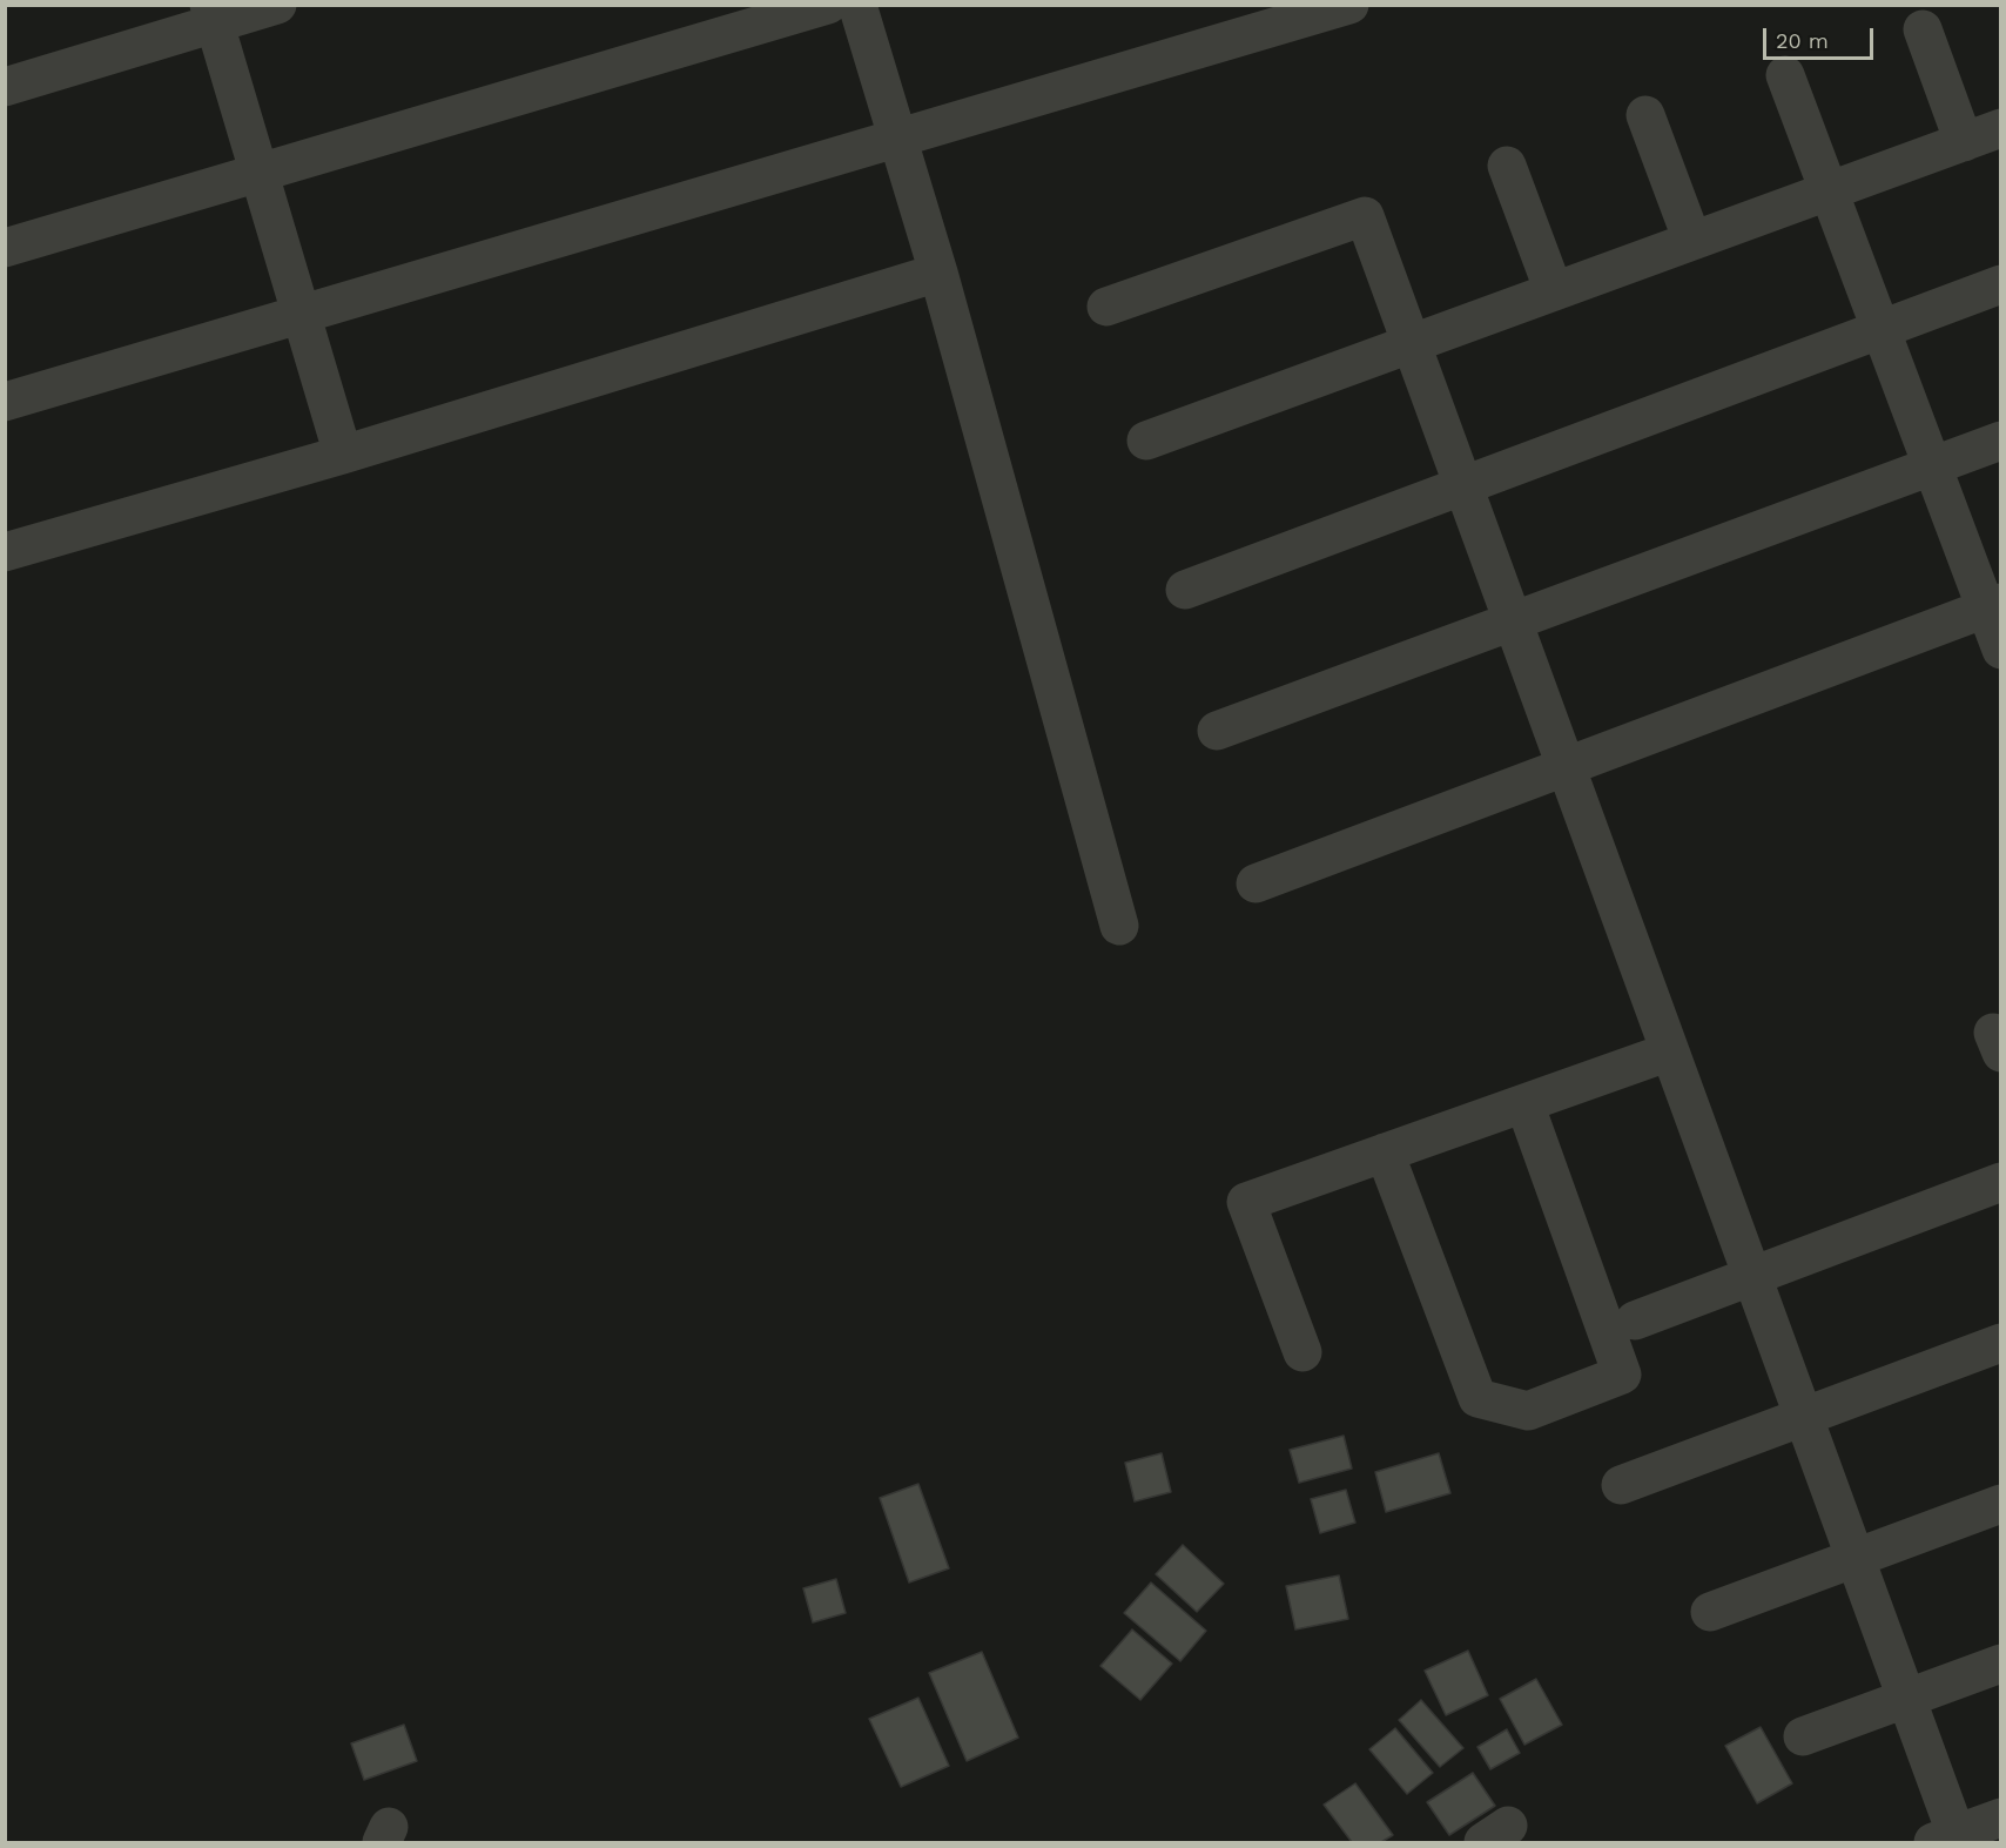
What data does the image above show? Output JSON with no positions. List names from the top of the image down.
{
  "scale_bar": "20 m"
}
